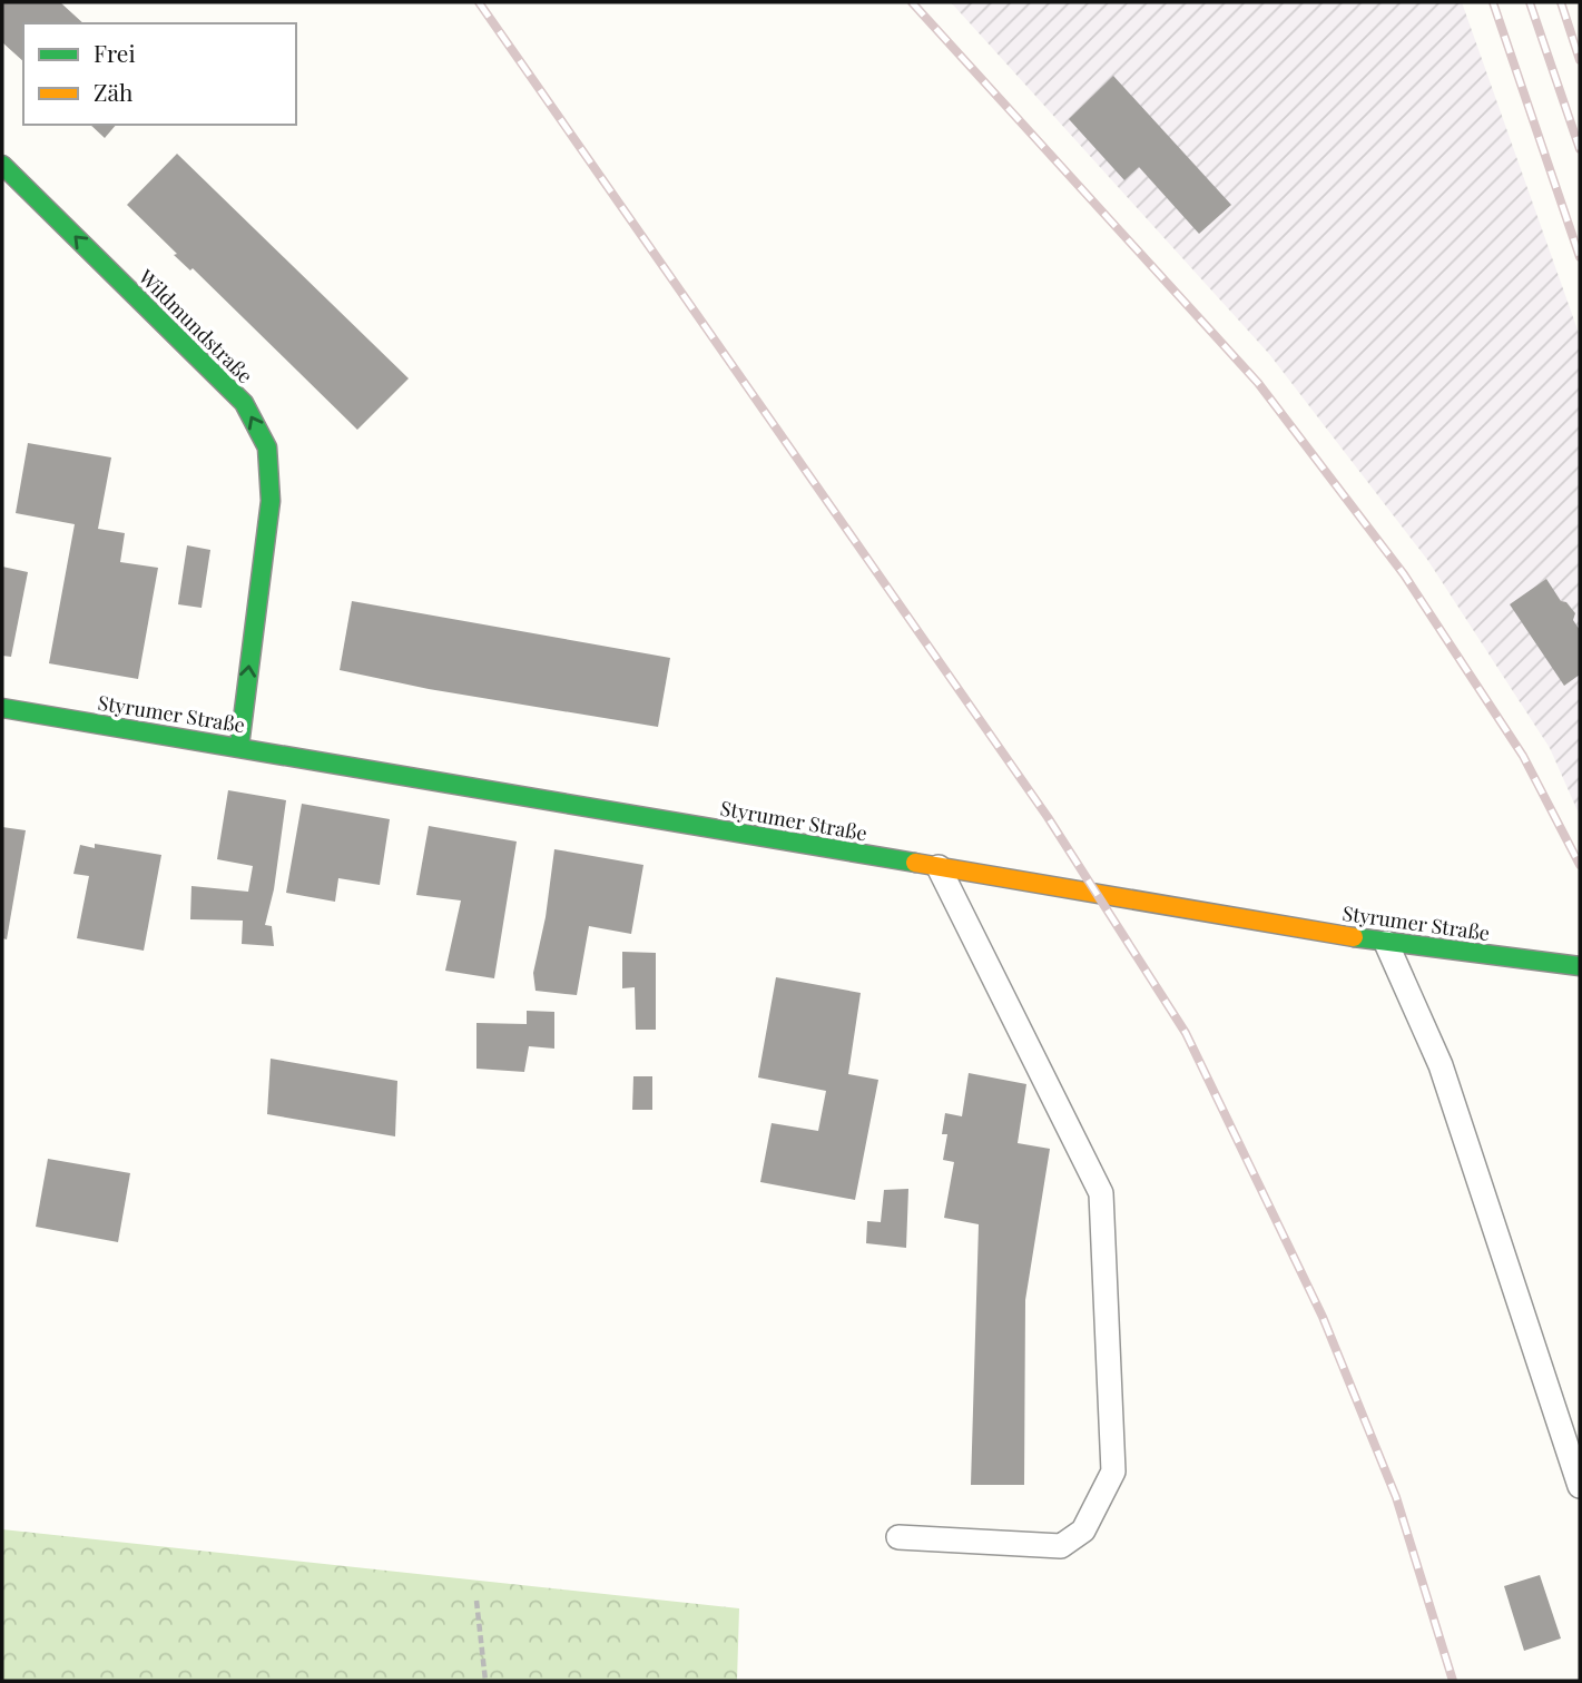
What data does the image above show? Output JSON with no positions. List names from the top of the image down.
{
  "streets": {
    "street": ["Wildmundstraße", "Styrumer Straße"]
  },
  "crossings": [
    ["Wildmundstraße", "Styrumer Straße"]
  ],
  "one_way": ["Wildmundstraße"],
  "legend": ["Frei", "Zäh"]
}
